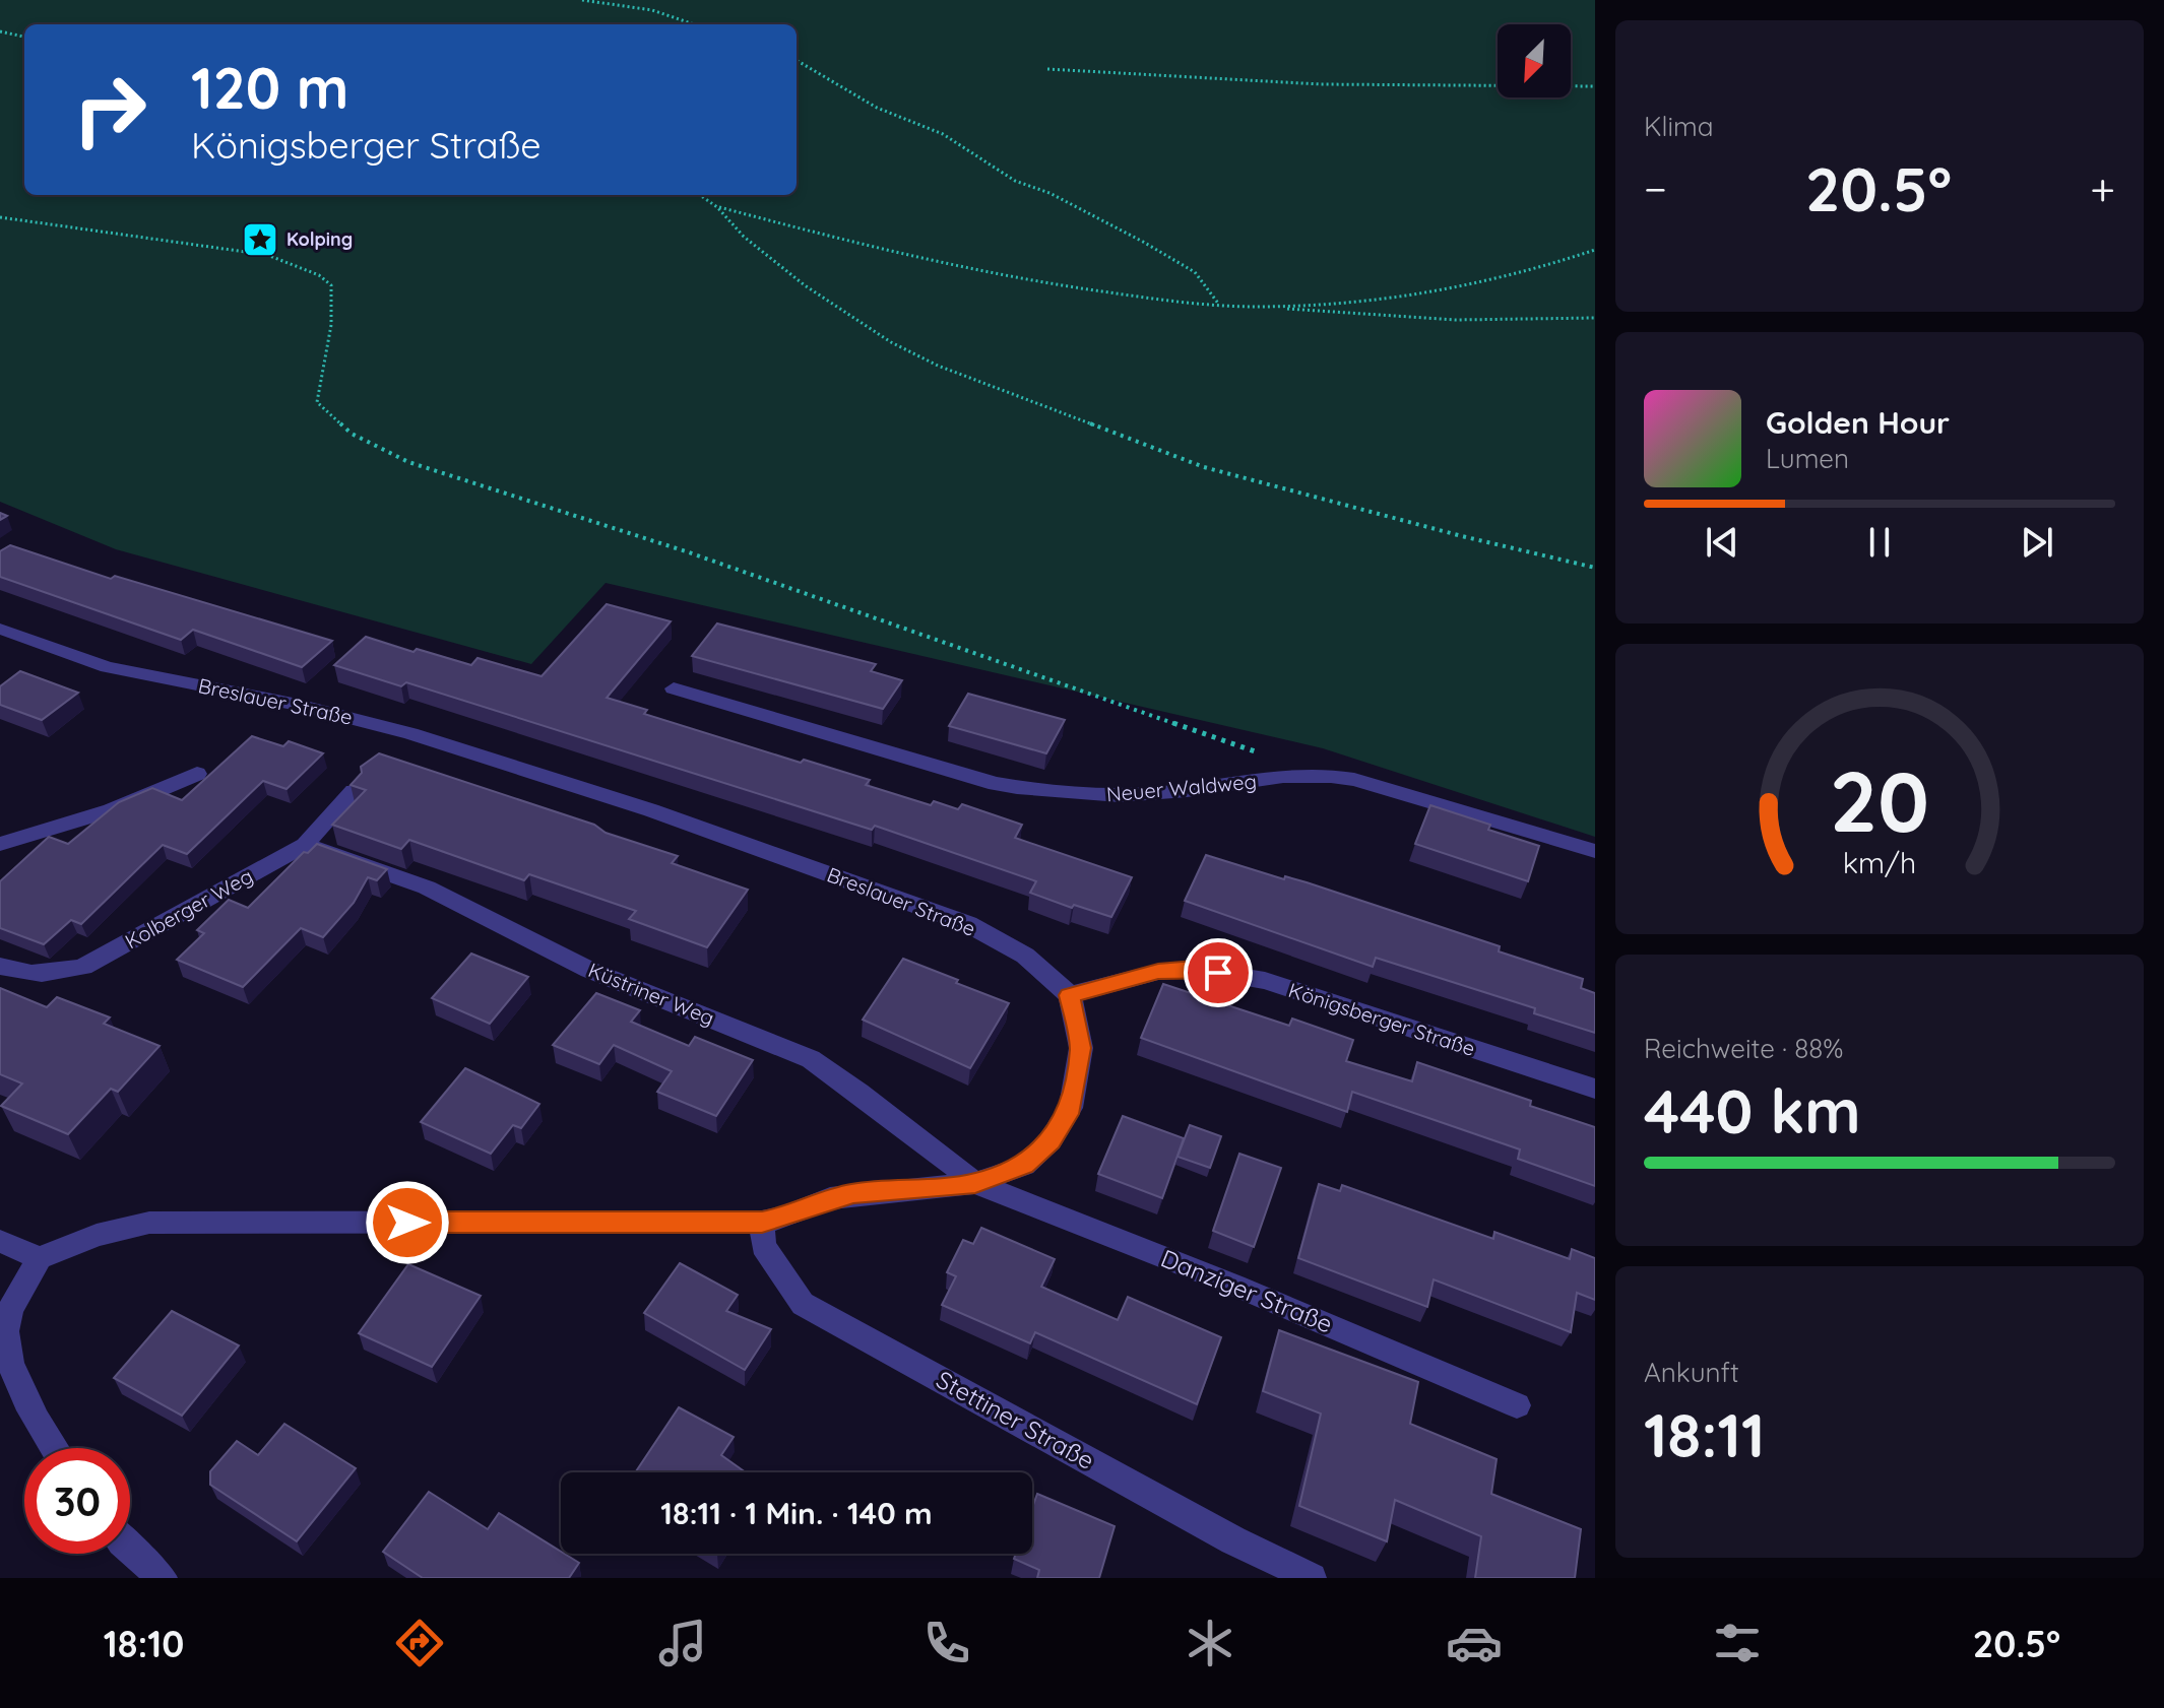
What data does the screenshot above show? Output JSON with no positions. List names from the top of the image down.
{
  "streets": {
    "street": [
      "Breslauer Straße",
      "Neuer Waldweg",
      "Kolberger Weg",
      "Küstriner Weg",
      "Königsberger Straße",
      "Danziger Straße",
      "Stettiner Straße"
    ]
  },
  "crossings": [
    ["Breslauer Straße", "Königsberger Straße"],
    ["Kolberger Weg", "Küstriner Weg"],
    ["Küstriner Weg", "Danziger Straße"]
  ],
  "places": {
    "place": ["Kolping"]
  },
  "north": "bottom left",
  "page": {
    "tile": [
      "Klima",
      ["Reichweite · 88%", "440 km"],
      ["Ankunft", "18:11"]
    ],
    "turn": ["120 m", "Königsberger Straße"],
    "heat": ["−", "20.5°", "+"],
    "song": ["Golden Hour", "Lumen"],
    "limit": "30",
    "trip": "18:11 · 1 Min. · 140 m",
    "tabs": ["18:10", "20.5°"],
    "gauge": ["20", "km/h"]
  }
}
